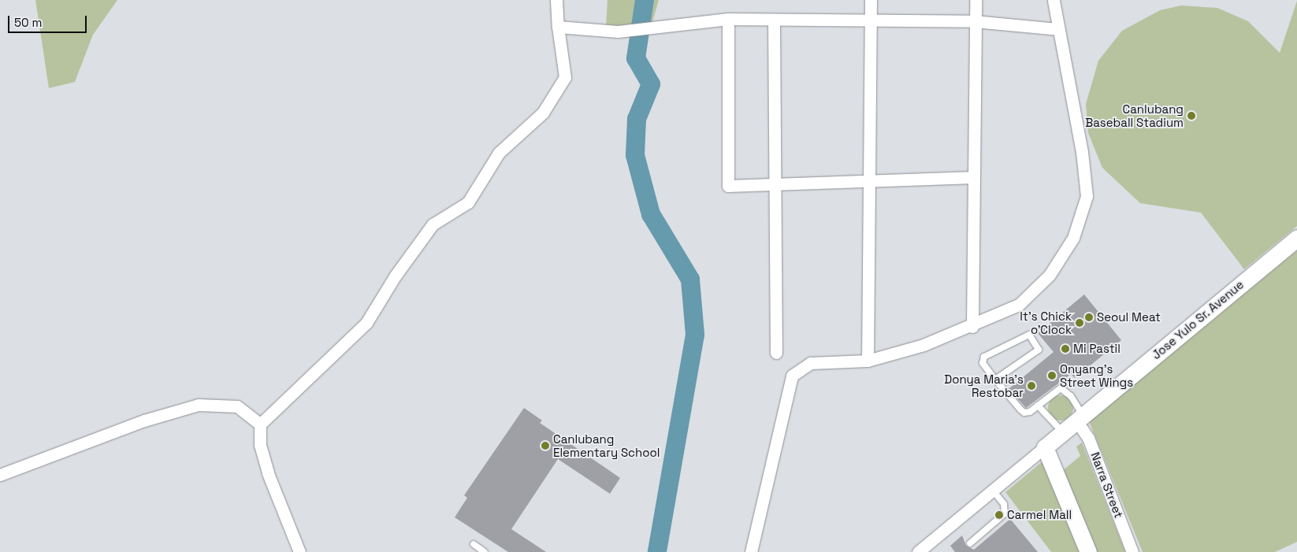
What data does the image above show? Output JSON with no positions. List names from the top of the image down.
{
  "streets": {
    "street": ["Jose Yulo Sr. Avenue", "Narra Street"]
  },
  "crossings": [
    ["Jose Yulo Sr. Avenue", "Narra Street"]
  ],
  "places": [
    "Canlubang Baseball Stadium",
    "Seoul Meat",
    "It's Chick o'Clock",
    "Mi Pastil",
    "Onyang's Street Wings",
    "Donya Maria's Restobar",
    "Canlubang Elementary School",
    "Carmel Mall"
  ],
  "scale_bar": "50 m"
}
